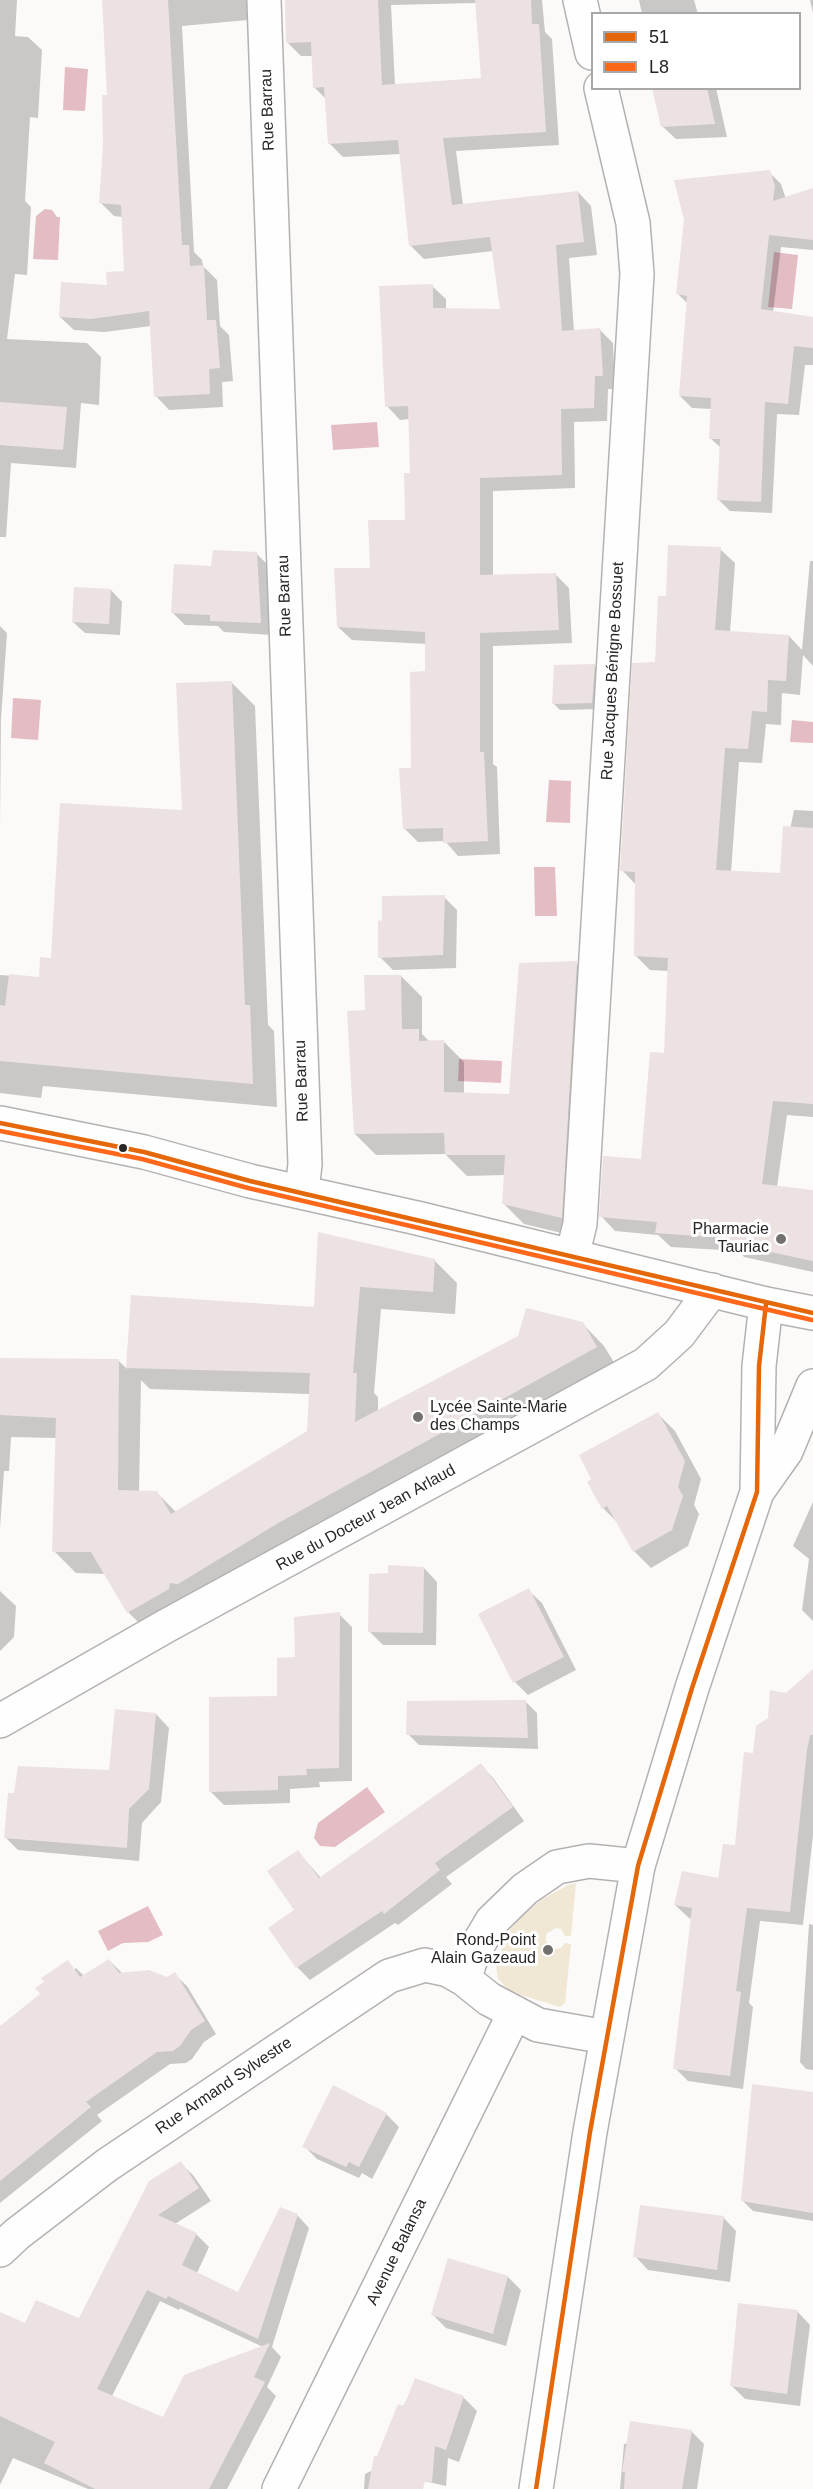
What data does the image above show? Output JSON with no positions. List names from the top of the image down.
{
  "streets": {
    "street": [
      "Rue Barrau",
      "Rue Jacques Bénigne Bossuet",
      "Rue du Docteur Jean Arlaud",
      "Rue Armand Sylvestre",
      "Avenue Balansa"
    ]
  },
  "places": ["Pharmacie Tauriac", "Lycée Sainte-Marie des Champs", "Rond-Point Alain Gazeaud"],
  "lines": ["transit line 51", "transit line L8"],
  "legend": ["51", "L8"]
}
